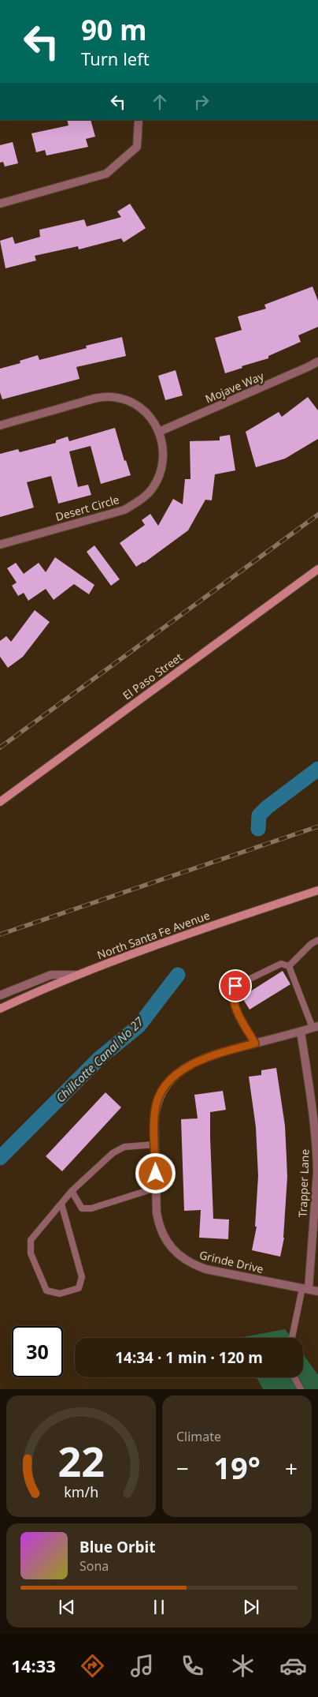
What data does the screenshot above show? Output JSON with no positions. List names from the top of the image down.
{
  "streets": {
    "main road": ["El Paso Street", "North Santa Fe Avenue"],
    "street": [
      "Mojave Way",
      "Desert Circle",
      "Trapper Lane",
      "Grinde Drive"
    ]
  },
  "crossings": [
    ["Mojave Way", "Desert Circle"],
    ["Trapper Lane", "Grinde Drive"]
  ],
  "water": ["Chillcotte Canal No 27"],
  "page": {
    "turn": ["90 m", "Turn left"],
    "limit": "30",
    "trip": "14:34 · 1 min · 120 m",
    "tile": "Climate",
    "heat": ["−", "19°", "+"],
    "song": ["Blue Orbit", "Sona"],
    "tabs": "14:33",
    "gauge": ["22", "km/h"]
  }
}
